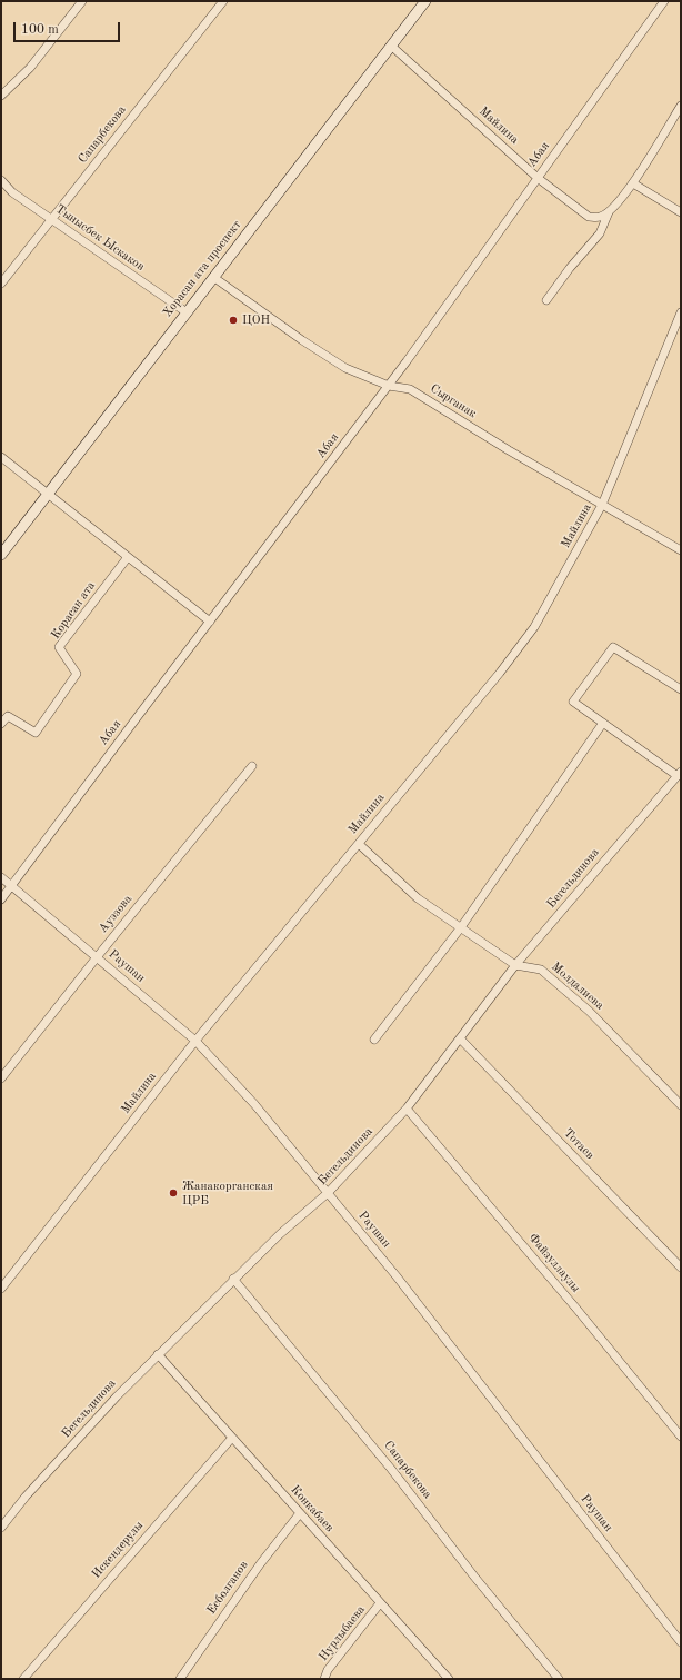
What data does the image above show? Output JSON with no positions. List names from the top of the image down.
{
  "streets": {
    "main road": ["Хорасан ата проспект"],
    "street": [
      "Майлина",
      "Сапарбекова",
      "Абая",
      "Тынысбек Ыскаков",
      "Сырганак",
      "Корасан ата",
      "Бегельдинова",
      "Ауэзова",
      "Раушан",
      "Молдалиева",
      "Тотаев",
      "Файзуллаулы",
      "Конкабаев",
      "Искендерулы",
      "Есболганов",
      "Нурлыбаева"
    ]
  },
  "crossings": [
    ["Майлина", "Абая"],
    ["Майлина", "Хорасан ата проспект"],
    ["Майлина", "Сырганак"],
    ["Майлина", "Раушан"],
    ["Майлина", "Молдалиева"],
    ["Сапарбекова", "Тынысбек Ыскаков"],
    ["Сапарбекова", "Бегельдинова"],
    ["Абая", "Сырганак"],
    ["Абая", "Раушан"],
    ["Тынысбек Ыскаков", "Хорасан ата проспект"],
    ["Хорасан ата проспект", "Сырганак"],
    ["Бегельдинова", "Раушан"],
    ["Бегельдинова", "Молдалиева"],
    ["Бегельдинова", "Тотаев"],
    ["Бегельдинова", "Файзуллаулы"],
    ["Бегельдинова", "Конкабаев"],
    ["Ауэзова", "Раушан"],
    ["Конкабаев", "Искендерулы"],
    ["Конкабаев", "Есболганов"],
    ["Конкабаев", "Нурлыбаева"]
  ],
  "places": ["ЦОН", "Жанакорганская ЦРБ"],
  "scale_bar": "100 m"
}
